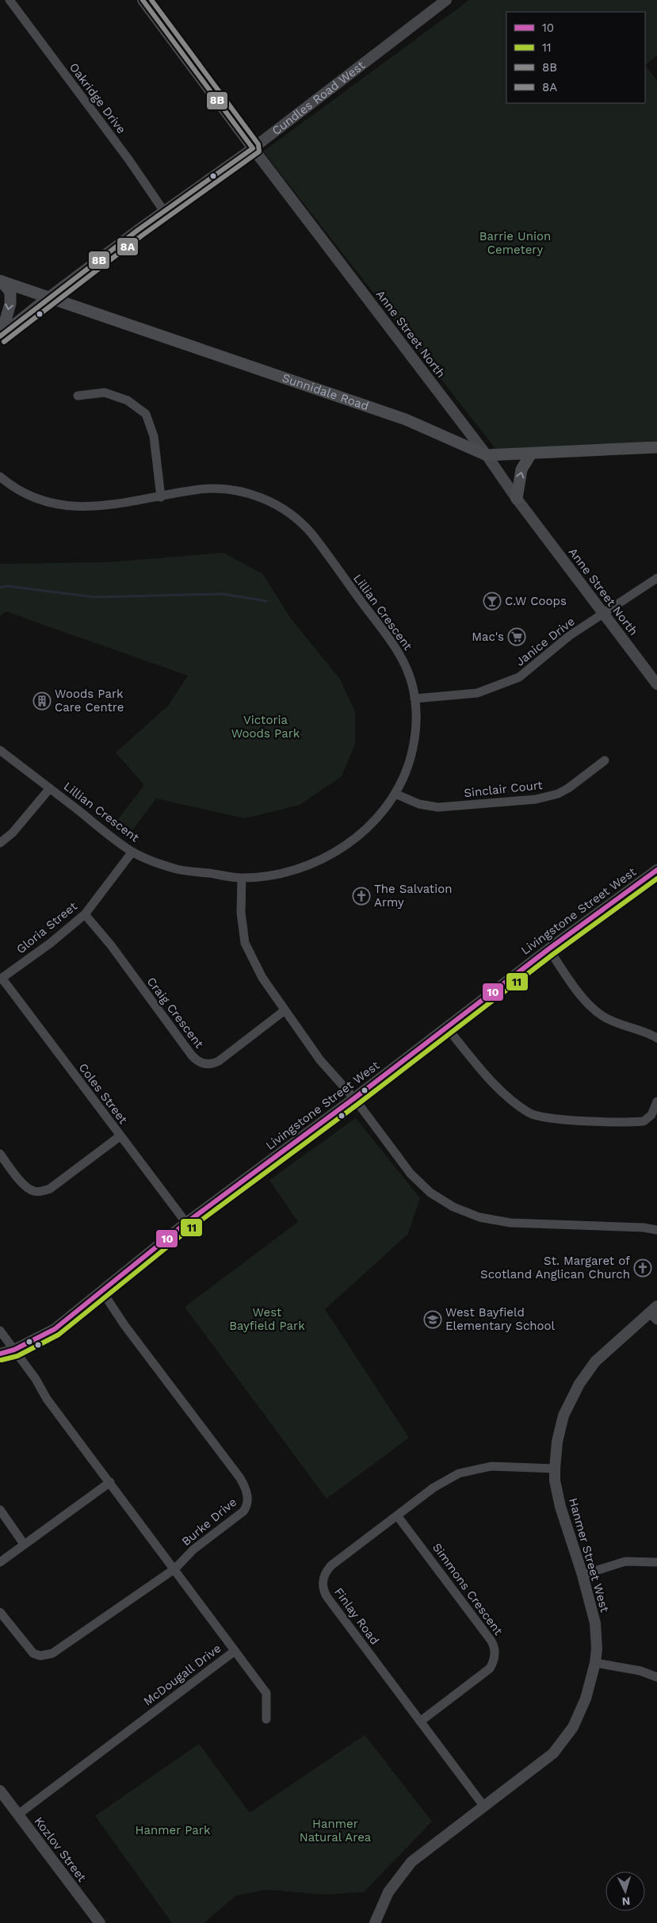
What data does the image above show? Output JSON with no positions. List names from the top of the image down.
{
  "streets": {
    "main road": ["Cundles Road West", "Sunnidale Road"],
    "street": [
      "Oakridge Drive",
      "Anne Street North",
      "Lillian Crescent",
      "Janice Drive",
      "Sinclair Court",
      "Livingstone Street West",
      "Gloria Street",
      "Craig Crescent",
      "Coles Street",
      "Burke Drive",
      "Hanmer Street West",
      "Simmons Crescent",
      "Finlay Road",
      "McDougall Drive",
      "Kozlov Street"
    ]
  },
  "crossings": [
    ["Cundles Road West", "Oakridge Drive"],
    ["Cundles Road West", "Anne Street North"],
    ["Cundles Road West", "Sunnidale Road"],
    ["Anne Street North", "Sunnidale Road"],
    ["Anne Street North", "Janice Drive"],
    ["Lillian Crescent", "Janice Drive"],
    ["Lillian Crescent", "Sinclair Court"],
    ["Lillian Crescent", "Gloria Street"],
    ["Livingstone Street West", "Coles Street"],
    ["Livingstone Street West", "Burke Drive"],
    ["Livingstone Street West", "McDougall Drive"],
    ["Gloria Street", "Craig Crescent"],
    ["Gloria Street", "Coles Street"],
    ["Burke Drive", "McDougall Drive"],
    ["Hanmer Street West", "Finlay Road"],
    ["Simmons Crescent", "Finlay Road"],
    ["McDougall Drive", "Kozlov Street"]
  ],
  "parks": [
    "Barrie Union Cemetery",
    "Victoria Woods Park",
    "West Bayfield Park",
    "Hanmer Natural Area",
    "Hanmer Park"
  ],
  "places": {
    "bar": ["C.W Coops"],
    "supermarket": ["Mac's"],
    "building": ["Woods Park Care Centre"],
    "church": ["The Salvation Army", "St. Margaret of Scotland Anglican Church"],
    "school or university": ["West Bayfield Elementary School"]
  },
  "lines": [
    "transit line 8B",
    "transit line 8A",
    "transit line 10",
    "transit line 11"
  ],
  "legend": [
    "10",
    "11",
    "8B",
    "8A"
  ],
  "north": "bottom"
}
